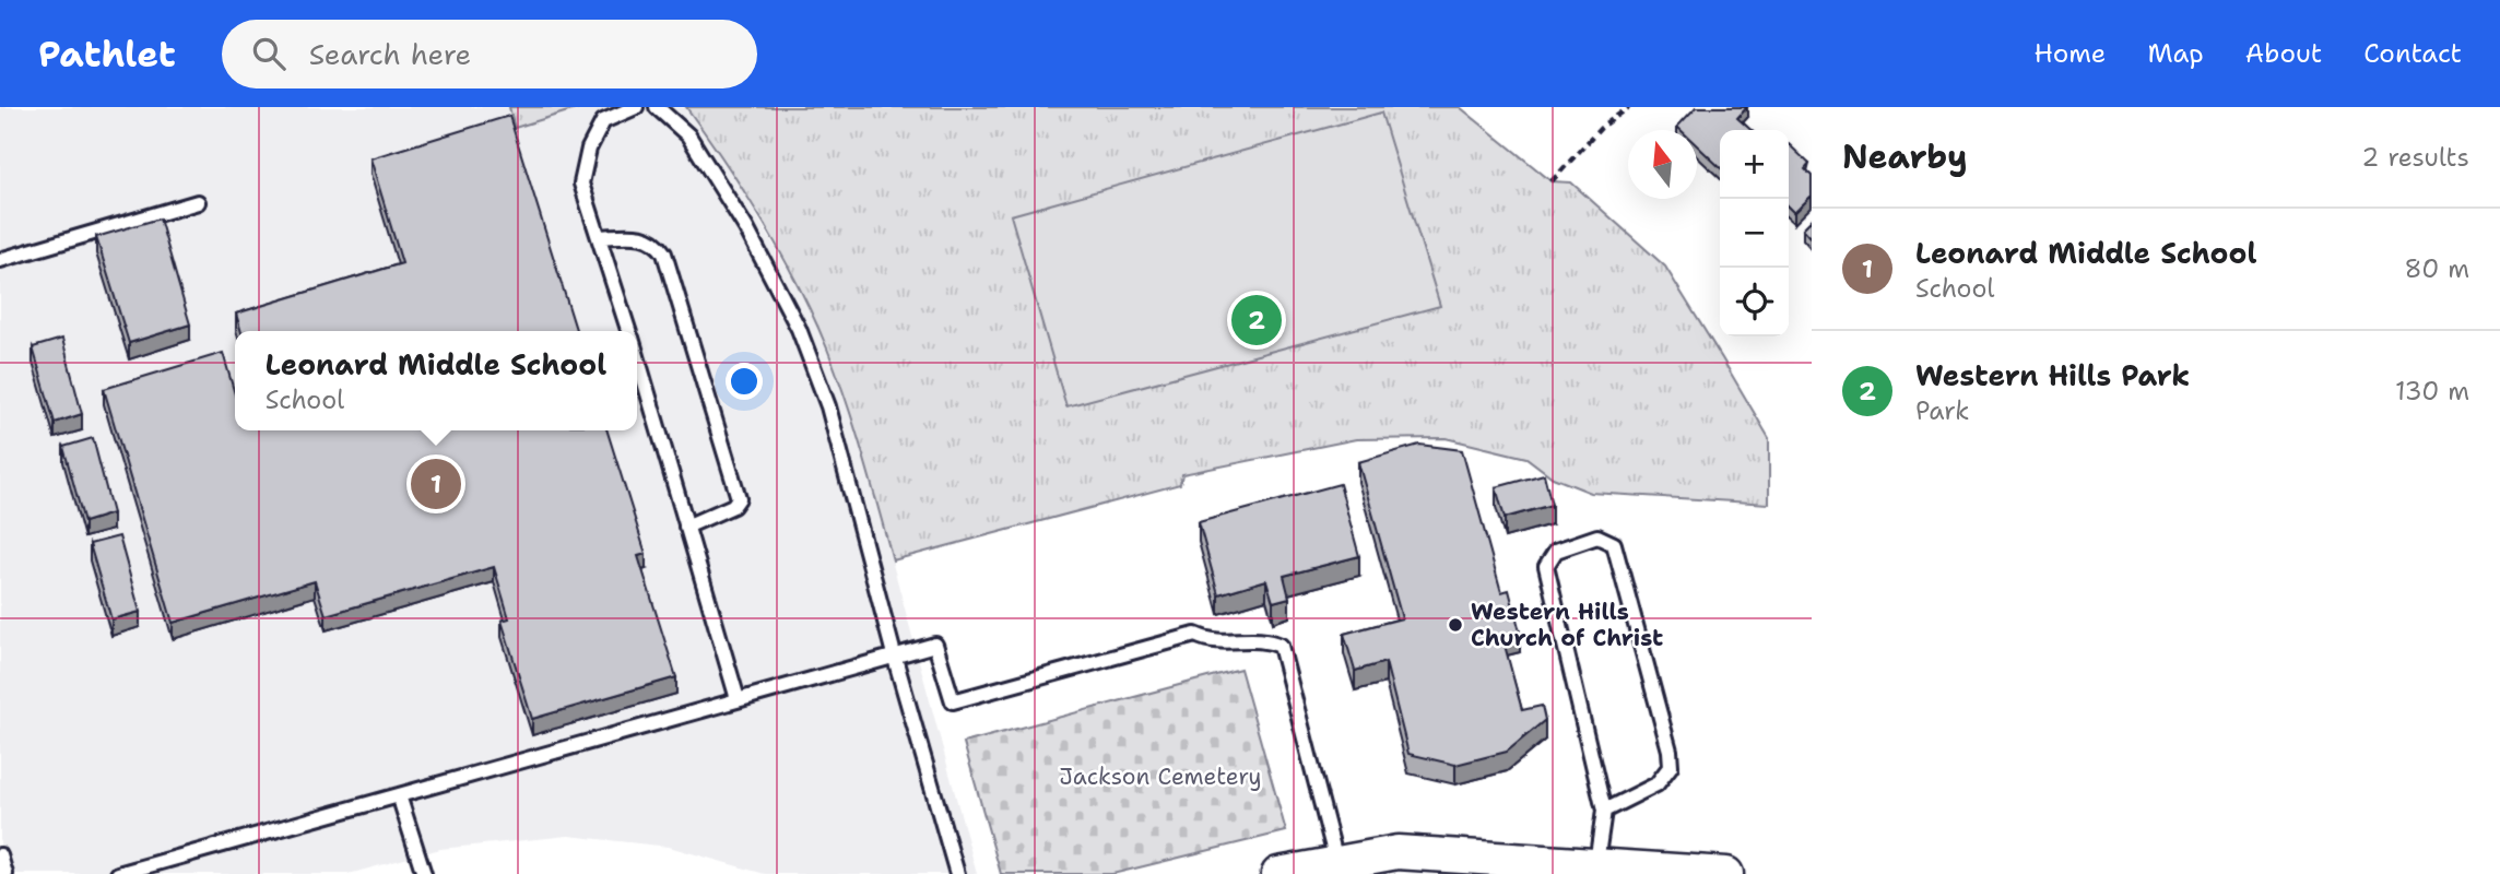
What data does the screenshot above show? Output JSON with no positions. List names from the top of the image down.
{
  "parks": ["Jackson Cemetery"],
  "places": ["Western Hills Church of Christ"],
  "north": "top",
  "page": {
    "header": "Pathlet",
    "search": "Search here",
    "nav": [
      "Home",
      "Map",
      "About",
      "Contact"
    ],
    "heading": ["Nearby", "2 results"],
    "map_buttons": ["+", "−"],
    "list": [
      {
        "mark": "1",
        "name": "Leonard Middle School",
        "note": "School",
        "value": "80 m"
      },
      {
        "mark": "2",
        "name": "Western Hills Park",
        "note": "Park",
        "value": "130 m"
      }
    ],
    "pins": ["2", "1"],
    "popup": ["Leonard Middle School", "School"]
  }
}
